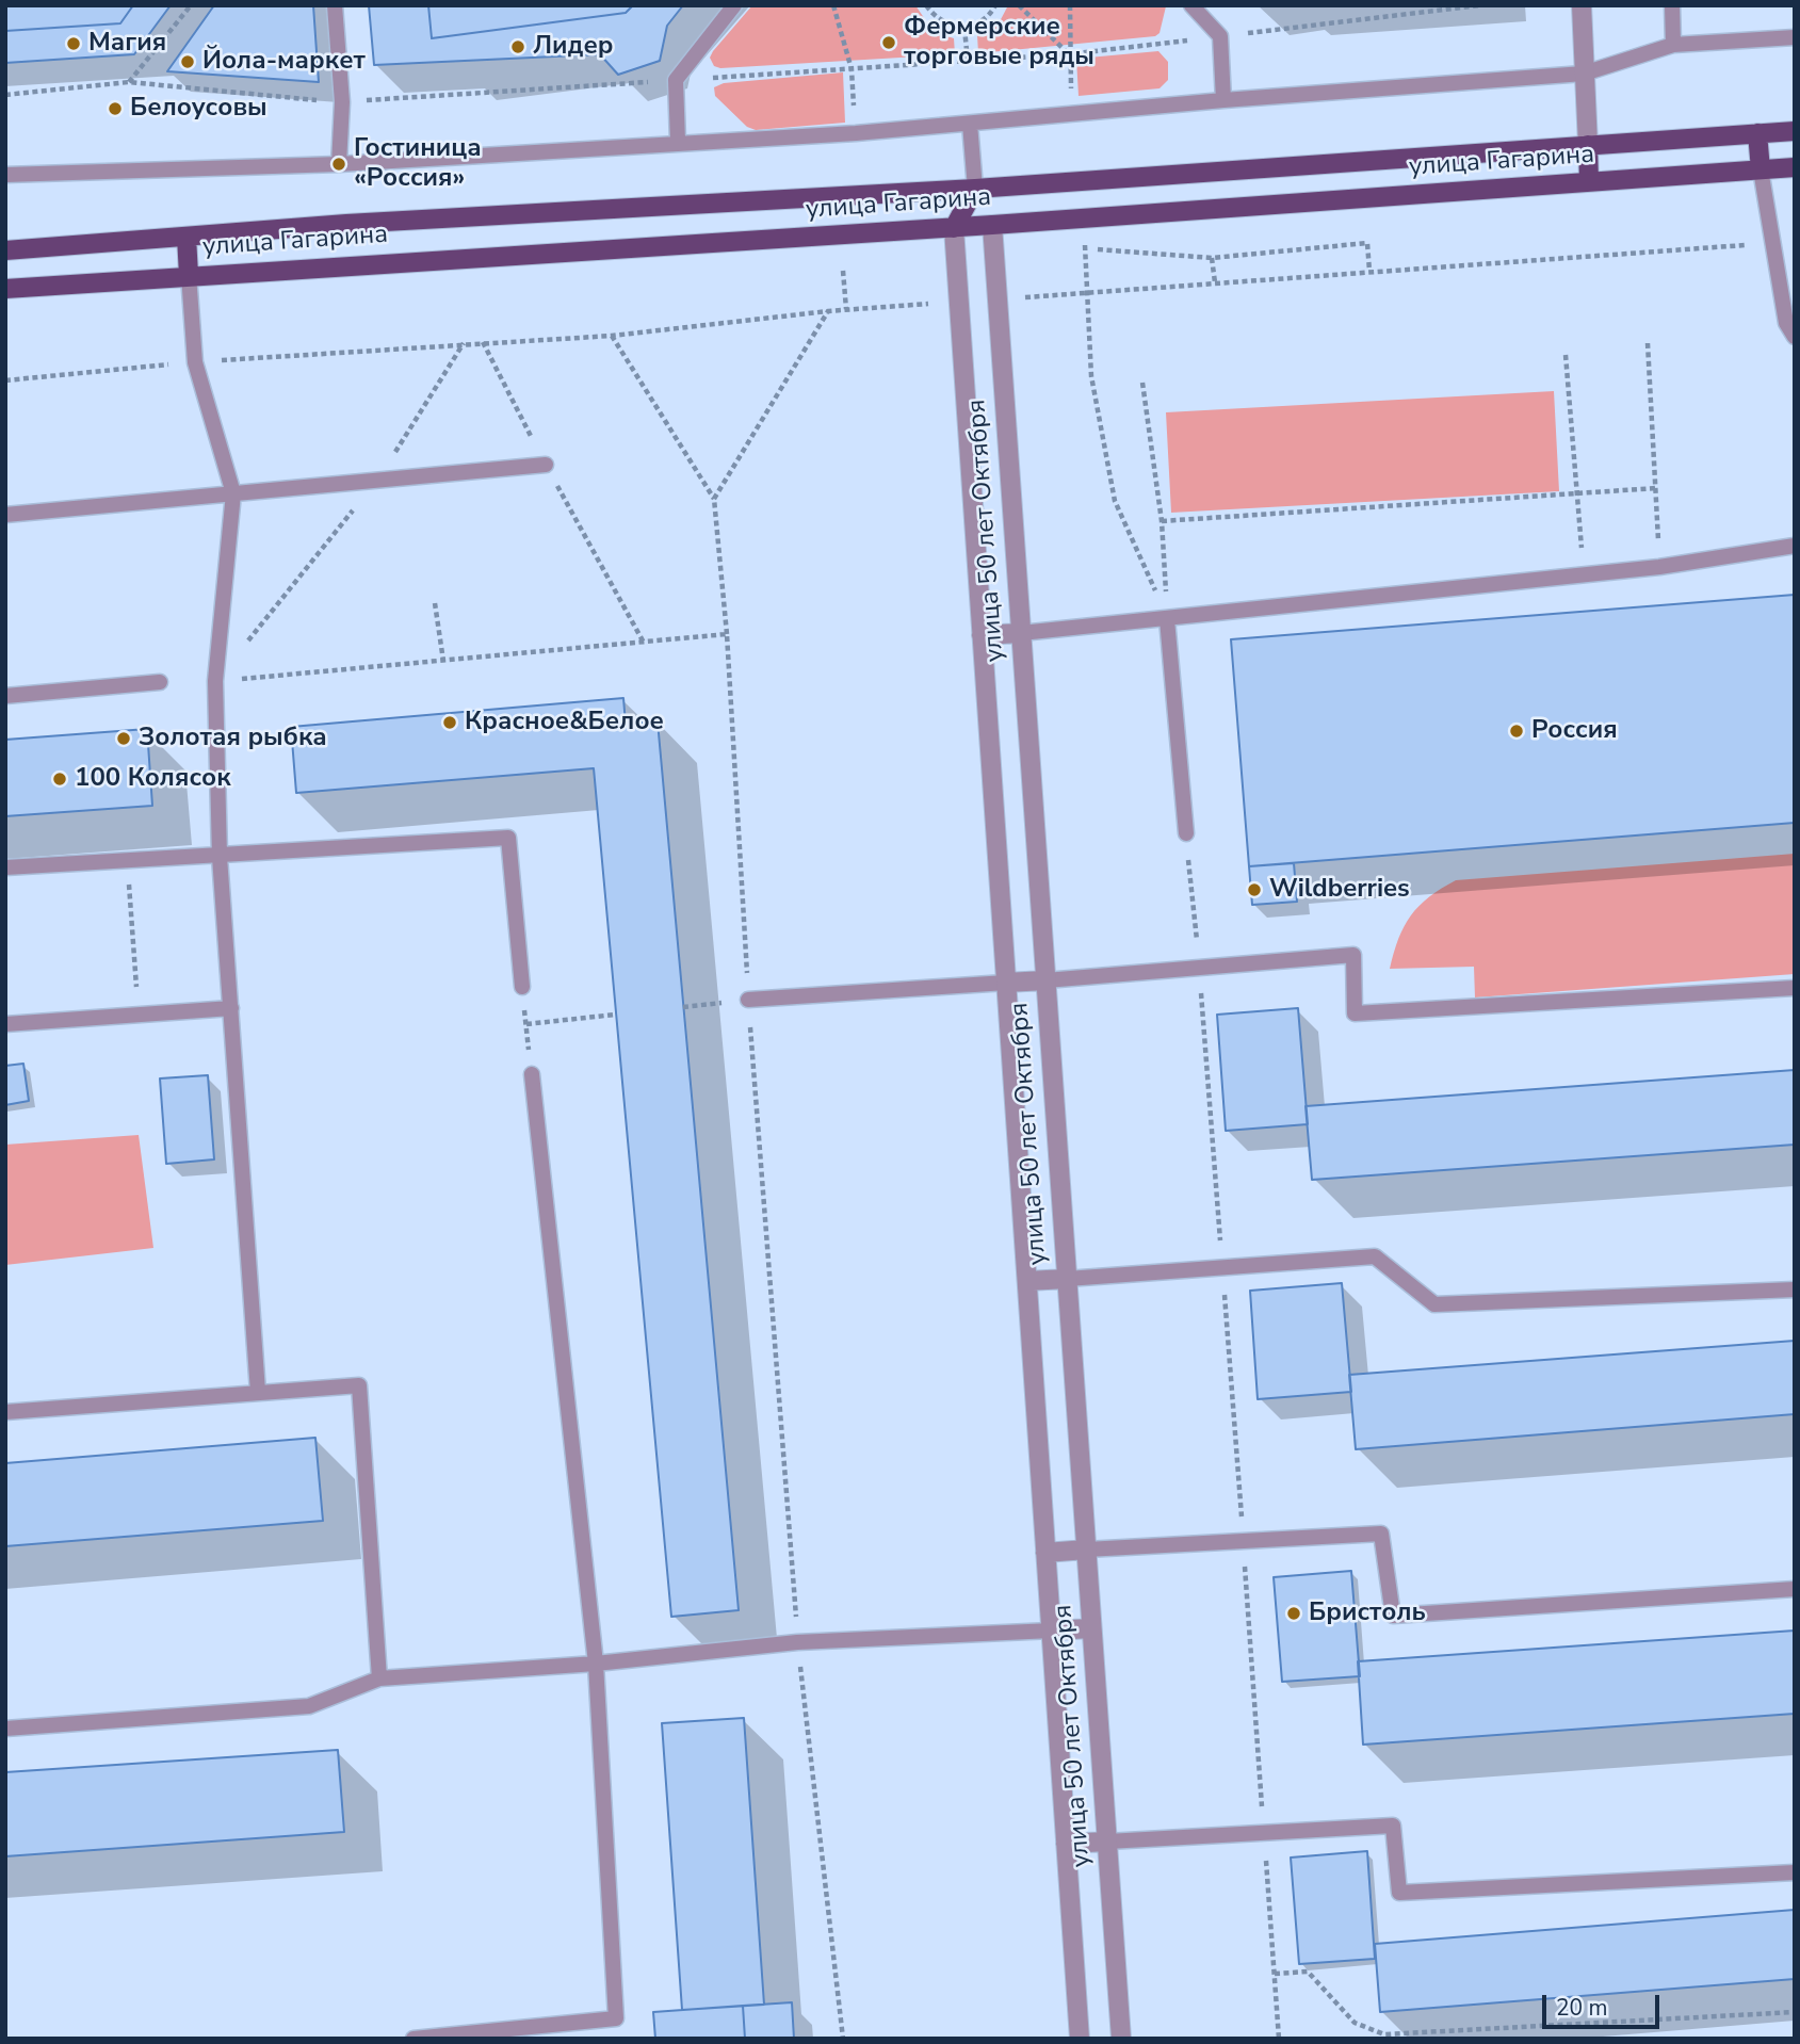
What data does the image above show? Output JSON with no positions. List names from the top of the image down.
{
  "streets": {
    "main road": ["улица Гагарина"],
    "street": ["улица 50 лет Октября"]
  },
  "crossings": [
    ["улица Гагарина", "улица 50 лет Октября"]
  ],
  "places": [
    "Фермерские торговые ряды",
    "Магия",
    "Лидер",
    "Йола-маркет",
    "Белоусовы",
    "Гостиница «Россия»",
    "Красное&Белое",
    "Россия",
    "Золотая рыбка",
    "100 Колясок",
    "Wildberries",
    "Бристоль"
  ],
  "scale_bar": "20 m"
}
